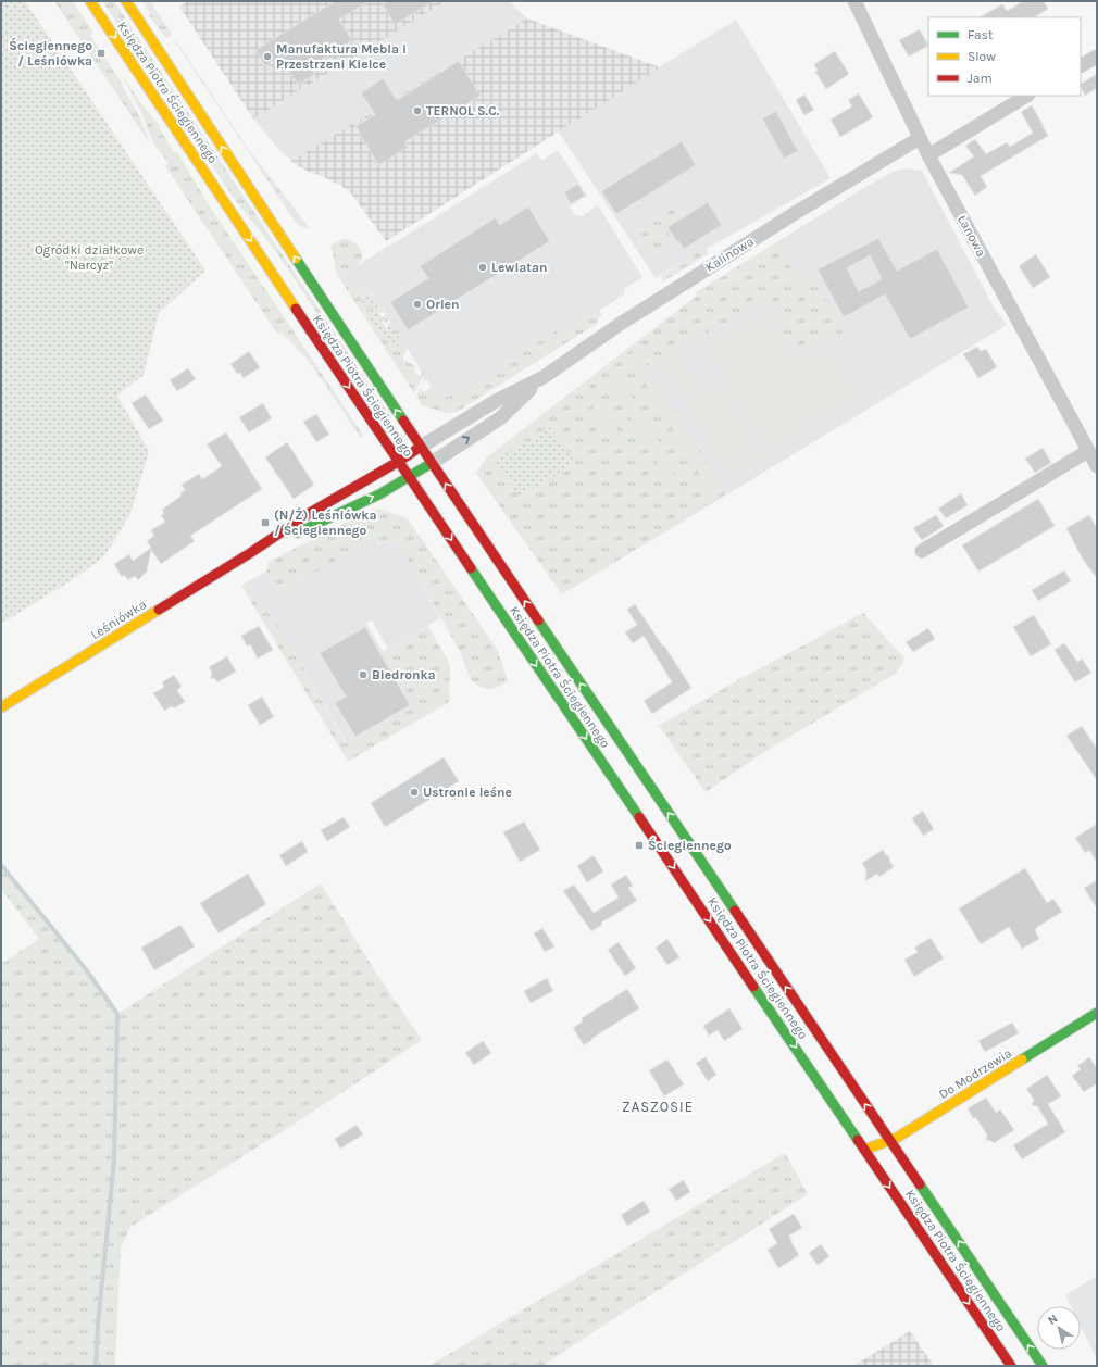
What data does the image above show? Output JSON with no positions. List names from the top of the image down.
{
  "streets": {
    "main road": [
      "Księdza Piotra Ściegiennego",
      "Kalinowa",
      "Leśniówka",
      "Do Modrzewia"
    ],
    "street": ["Łanowa"]
  },
  "crossings": [
    ["Księdza Piotra Ściegiennego", "Kalinowa"],
    ["Księdza Piotra Ściegiennego", "Leśniówka"],
    ["Księdza Piotra Ściegiennego", "Do Modrzewia"],
    ["Łanowa", "Kalinowa"],
    ["Kalinowa", "Leśniówka"]
  ],
  "districts": ["ZASZOSIE"],
  "parks": ["Ogródki działkowe \"Narcyz\""],
  "places": {
    "transit": ["Ściegiennego / Leśniówka", "(N/Ż) Leśniówka / Ściegiennego", "Ściegiennego"],
    "other": [
      "Manufaktura Mebla i Przestrzeni Kielce",
      "TERNOL S.C.",
      "Lewiatan",
      "Orlen",
      "Biedronka",
      "Ustronie leśne"
    ]
  },
  "legend": ["Fast", "Slow", "Jam"],
  "north": "top left"
}
